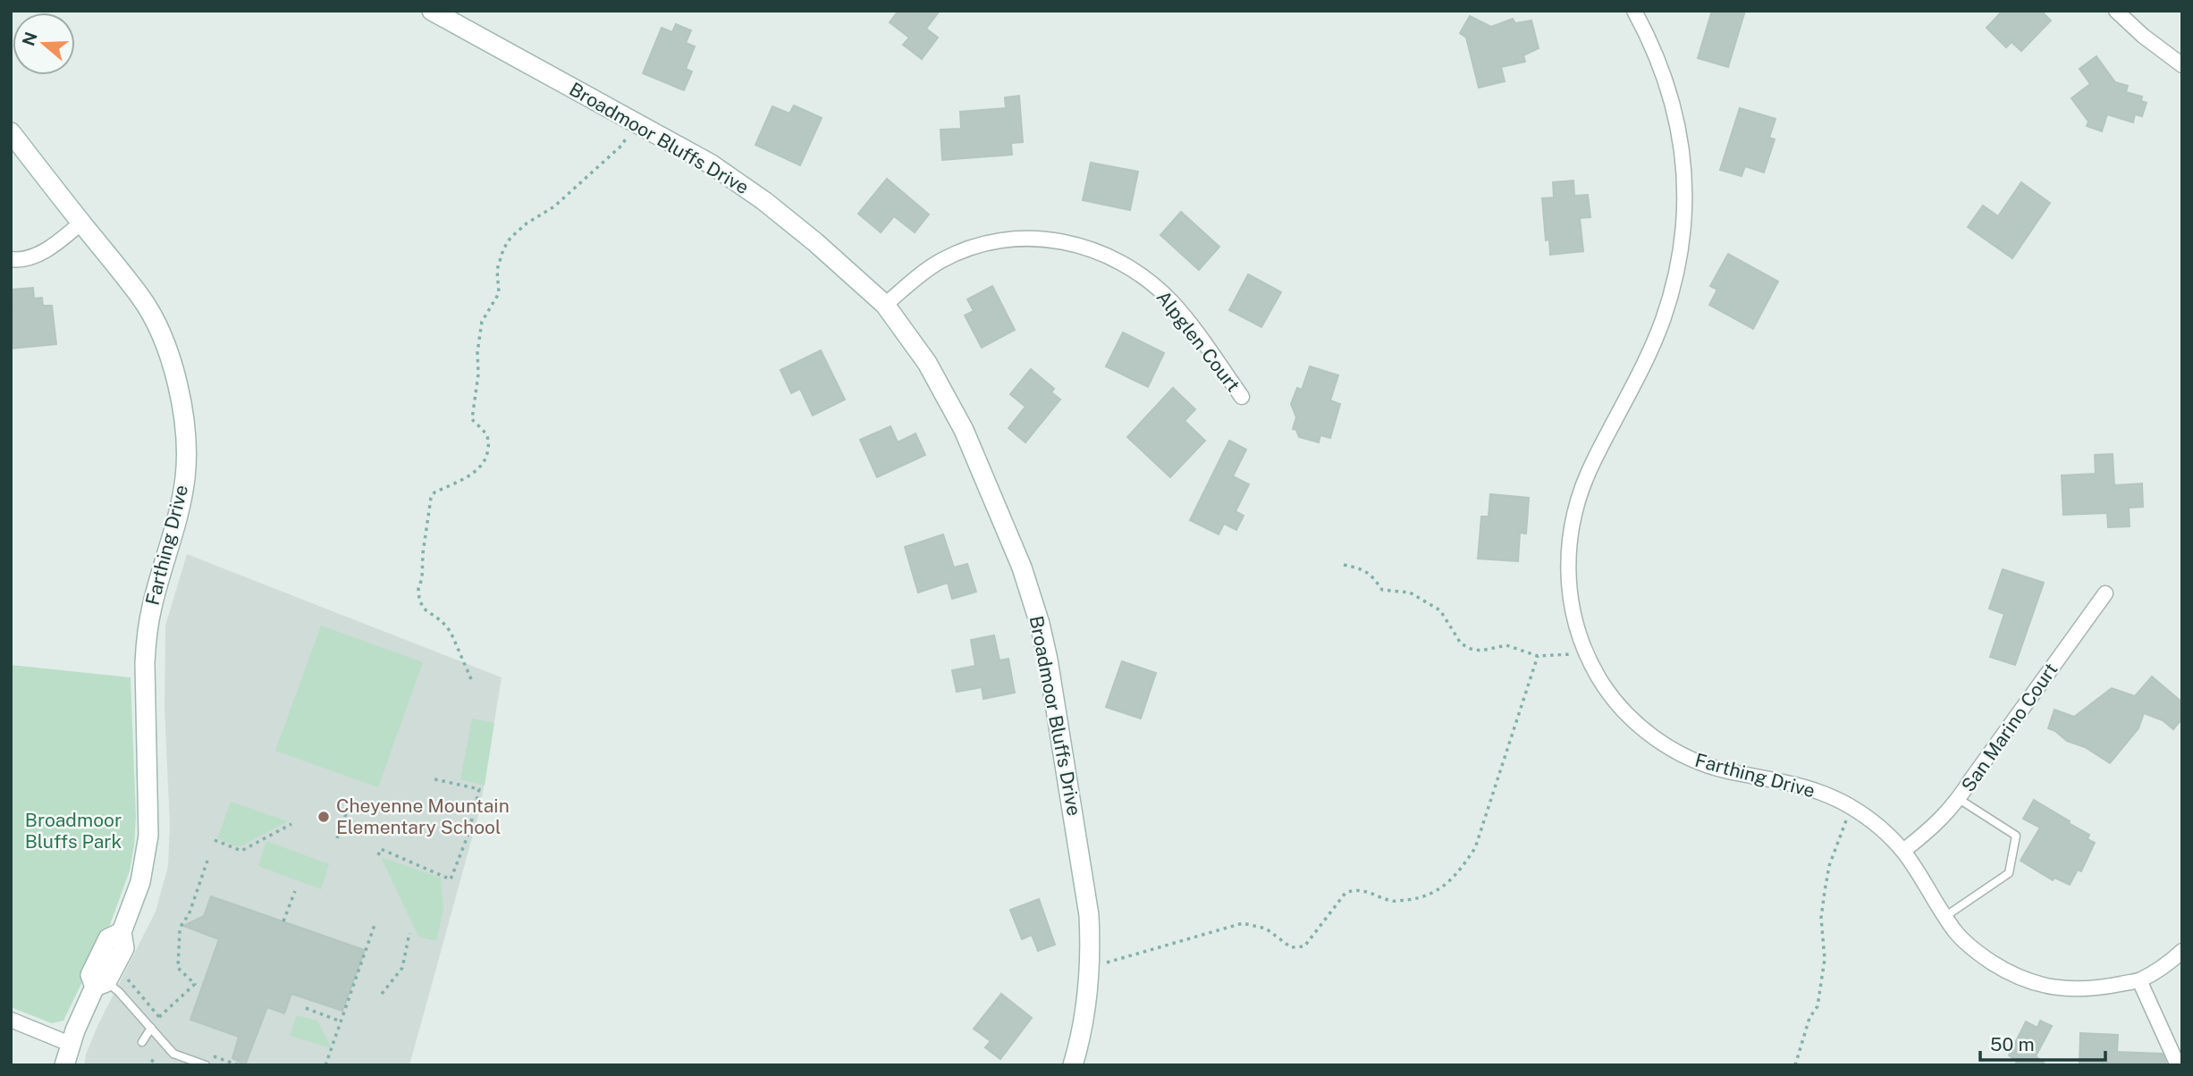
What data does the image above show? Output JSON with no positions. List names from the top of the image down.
{
  "streets": {
    "street": [
      "Broadmoor Bluffs Drive",
      "Alpglen Court",
      "Farthing Drive",
      "San Marino Court"
    ]
  },
  "crossings": [
    ["Broadmoor Bluffs Drive", "Alpglen Court"],
    ["Farthing Drive", "San Marino Court"]
  ],
  "parks": ["Broadmoor Bluffs Park"],
  "places": ["Cheyenne Mountain Elementary School"],
  "scale_bar": "50 m",
  "north": "left"
}
